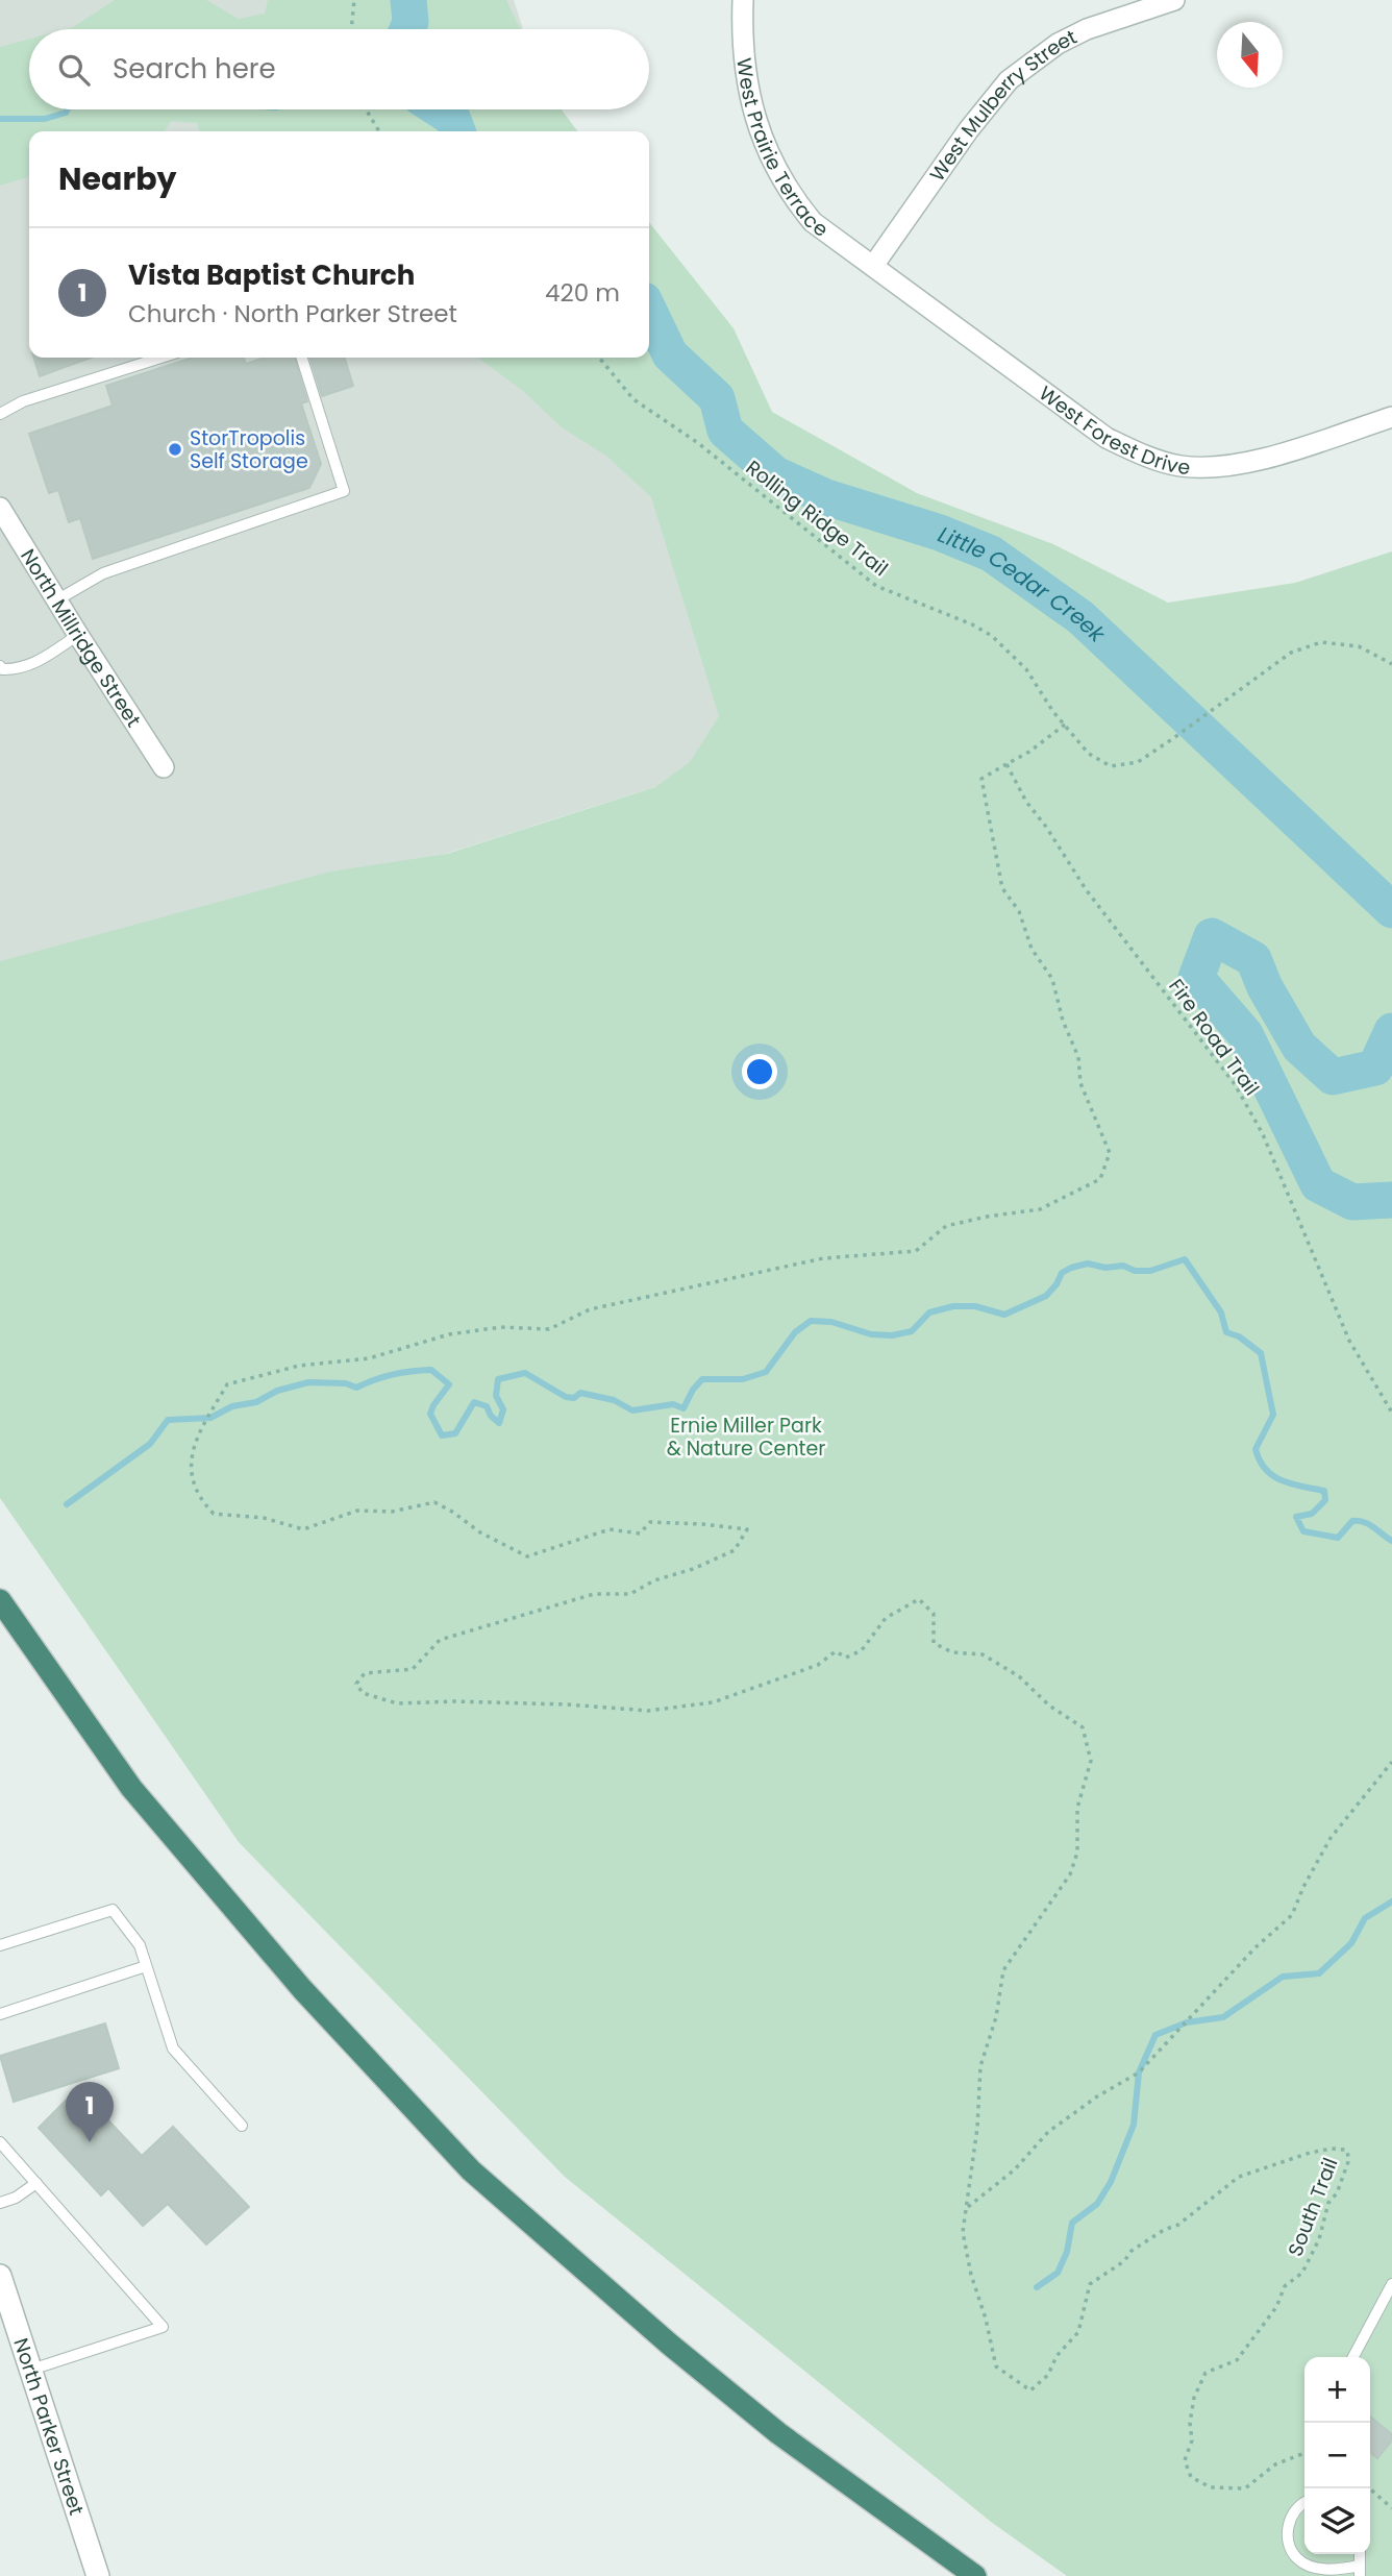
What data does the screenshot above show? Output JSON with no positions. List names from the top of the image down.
{
  "streets": {
    "street": [
      "West Mulberry Street",
      "West Prairie Terrace",
      "West Forest Drive",
      "North Millridge Street",
      "North Parker Street"
    ],
    "path": ["Rolling Ridge Trail", "Fire Road Trail", "South Trail"]
  },
  "crossings": [
    ["West Mulberry Street", "West Prairie Terrace"],
    ["West Mulberry Street", "West Forest Drive"],
    ["West Prairie Terrace", "West Forest Drive"]
  ],
  "water": ["Little Cedar Creek"],
  "parks": ["Ernie Miller Park & Nature Center"],
  "places": ["StorTropolis Self Storage"],
  "north": "bottom",
  "page": {
    "search": "Search here",
    "heading": "Nearby",
    "list": [
      {
        "mark": "1",
        "name": "Vista Baptist Church",
        "note": "Church · North Parker Street",
        "value": "420 m"
      }
    ],
    "pins": "1",
    "map_buttons": ["+", "−"]
  }
}
